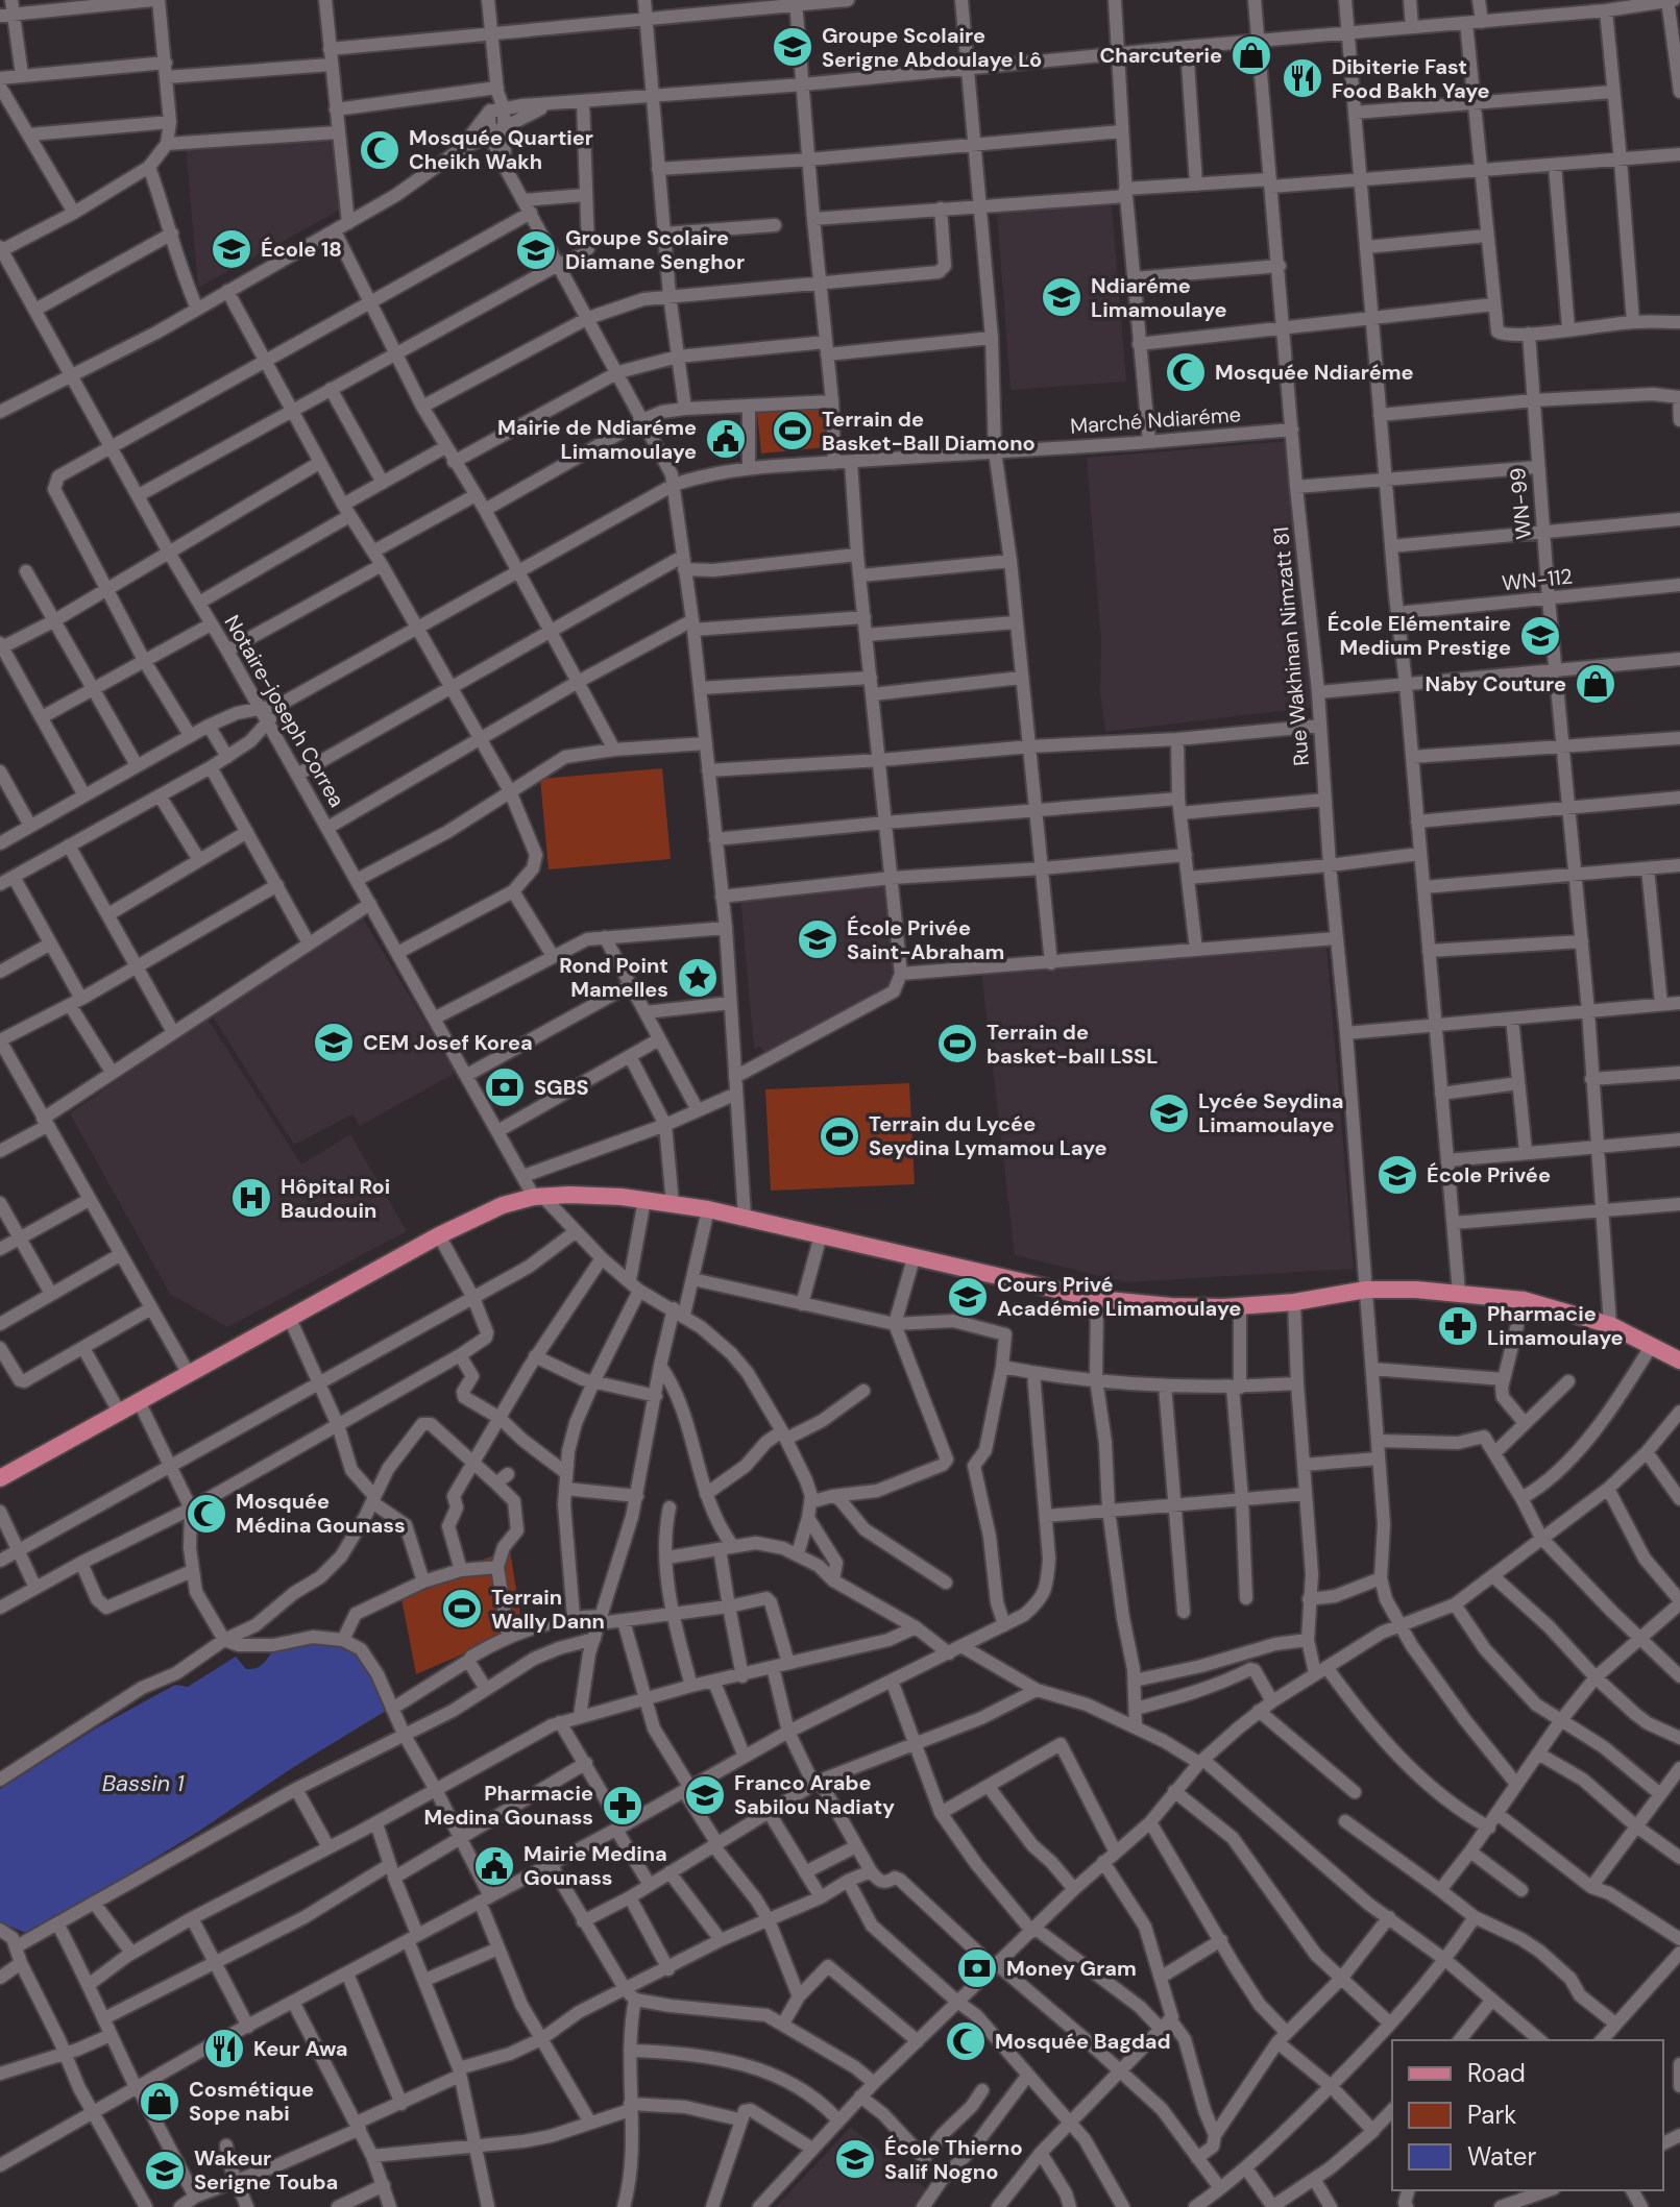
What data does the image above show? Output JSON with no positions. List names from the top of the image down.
{
  "streets": {
    "street": [
      "Marché Ndiaréme",
      "WN-99",
      "WN-112",
      "Rue Wakhinan Nimzatt 81",
      "Notaire-joseph Correa"
    ]
  },
  "crossings": [
    ["Marché Ndiaréme", "Rue Wakhinan Nimzatt 81"],
    ["WN-99", "WN-112"]
  ],
  "water": ["Bassin 1"],
  "places": {
    "school or university": [
      "Groupe Scolaire Serigne Abdoulaye Lô",
      "École 18",
      "Groupe Scolaire Diamane Senghor",
      "Ndiaréme Limamoulaye",
      "École Elémentaire Medium Prestige",
      "École Privée Saint-Abraham",
      "CEM Josef Korea",
      "Lycée Seydina Limamoulaye",
      "École Privée",
      "Cours Privé Académie Limamoulaye",
      "Franco Arabe Sabilou Nadiaty",
      "École Thierno Salif Nogno",
      "Wakeur Serigne Touba"
    ],
    "shop": ["Charcuterie", "Naby Couture", "Cosmétique Sope nabi"],
    "restaurant": ["Dibiterie Fast Food Bakh Yaye", "Keur Awa"],
    "mosque": [
      "Mosquée Quartier Cheikh Wakh",
      "Mosquée Ndiaréme",
      "Mosquée Médina Gounass",
      "Mosquée Bagdad"
    ],
    "sports": [
      "Terrain de Basket-Ball Diamono",
      "Terrain de basket-ball LSSL",
      "Terrain du Lycée Seydina Lymamou Laye",
      "Terrain Wally Dann"
    ],
    "public building": ["Mairie de Ndiaréme Limamoulaye", "Mairie Medina Gounass"],
    "place": ["Rond Point Mamelles"],
    "bank": ["SGBS", "Money Gram"],
    "hospital": ["Hôpital Roi Baudouin"],
    "pharmacy": ["Pharmacie Limamoulaye", "Pharmacie Medina Gounass"]
  },
  "legend": ["Road", "Park", "Water"]
}
